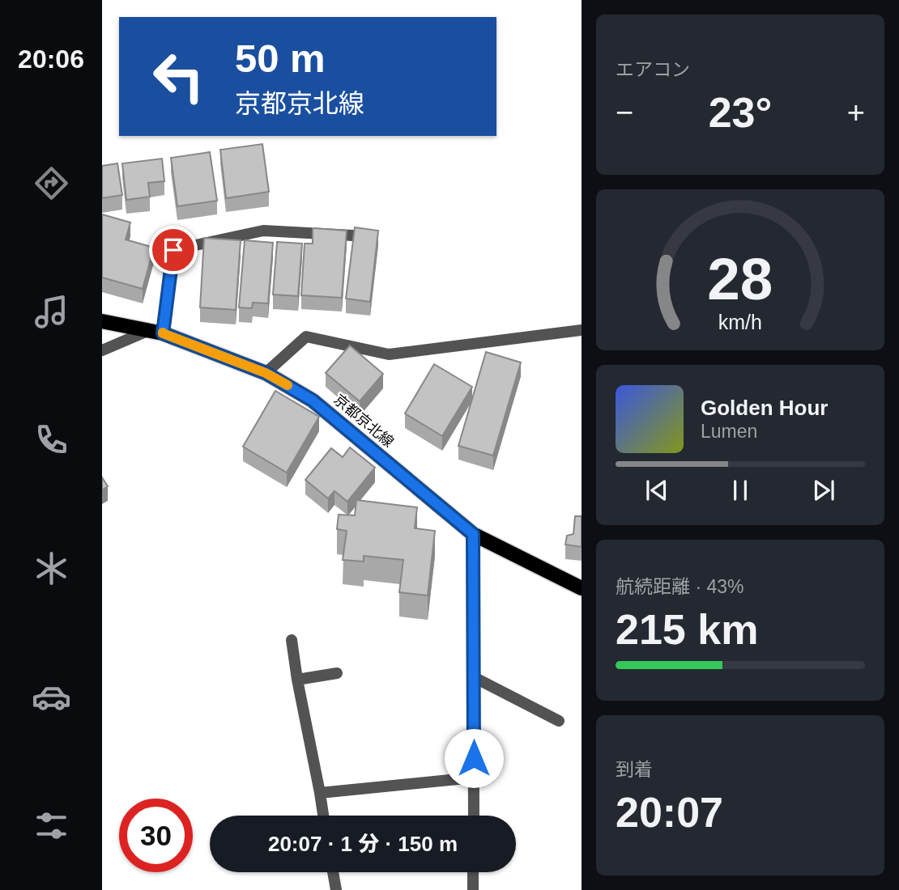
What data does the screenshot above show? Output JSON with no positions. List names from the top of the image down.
{
  "streets": {
    "main road": ["京都京北線"]
  },
  "page": {
    "tabs": "20:06",
    "tile": [
      "エアコン",
      ["航続距離 · 43%", "215 km"],
      ["到着", "20:07"]
    ],
    "turn": ["50 m", "京都京北線"],
    "heat": ["−", "23°", "+"],
    "song": ["Golden Hour", "Lumen"],
    "limit": "30",
    "trip": "20:07 · 1 分 · 150 m",
    "gauge": ["28", "km/h"]
  }
}
